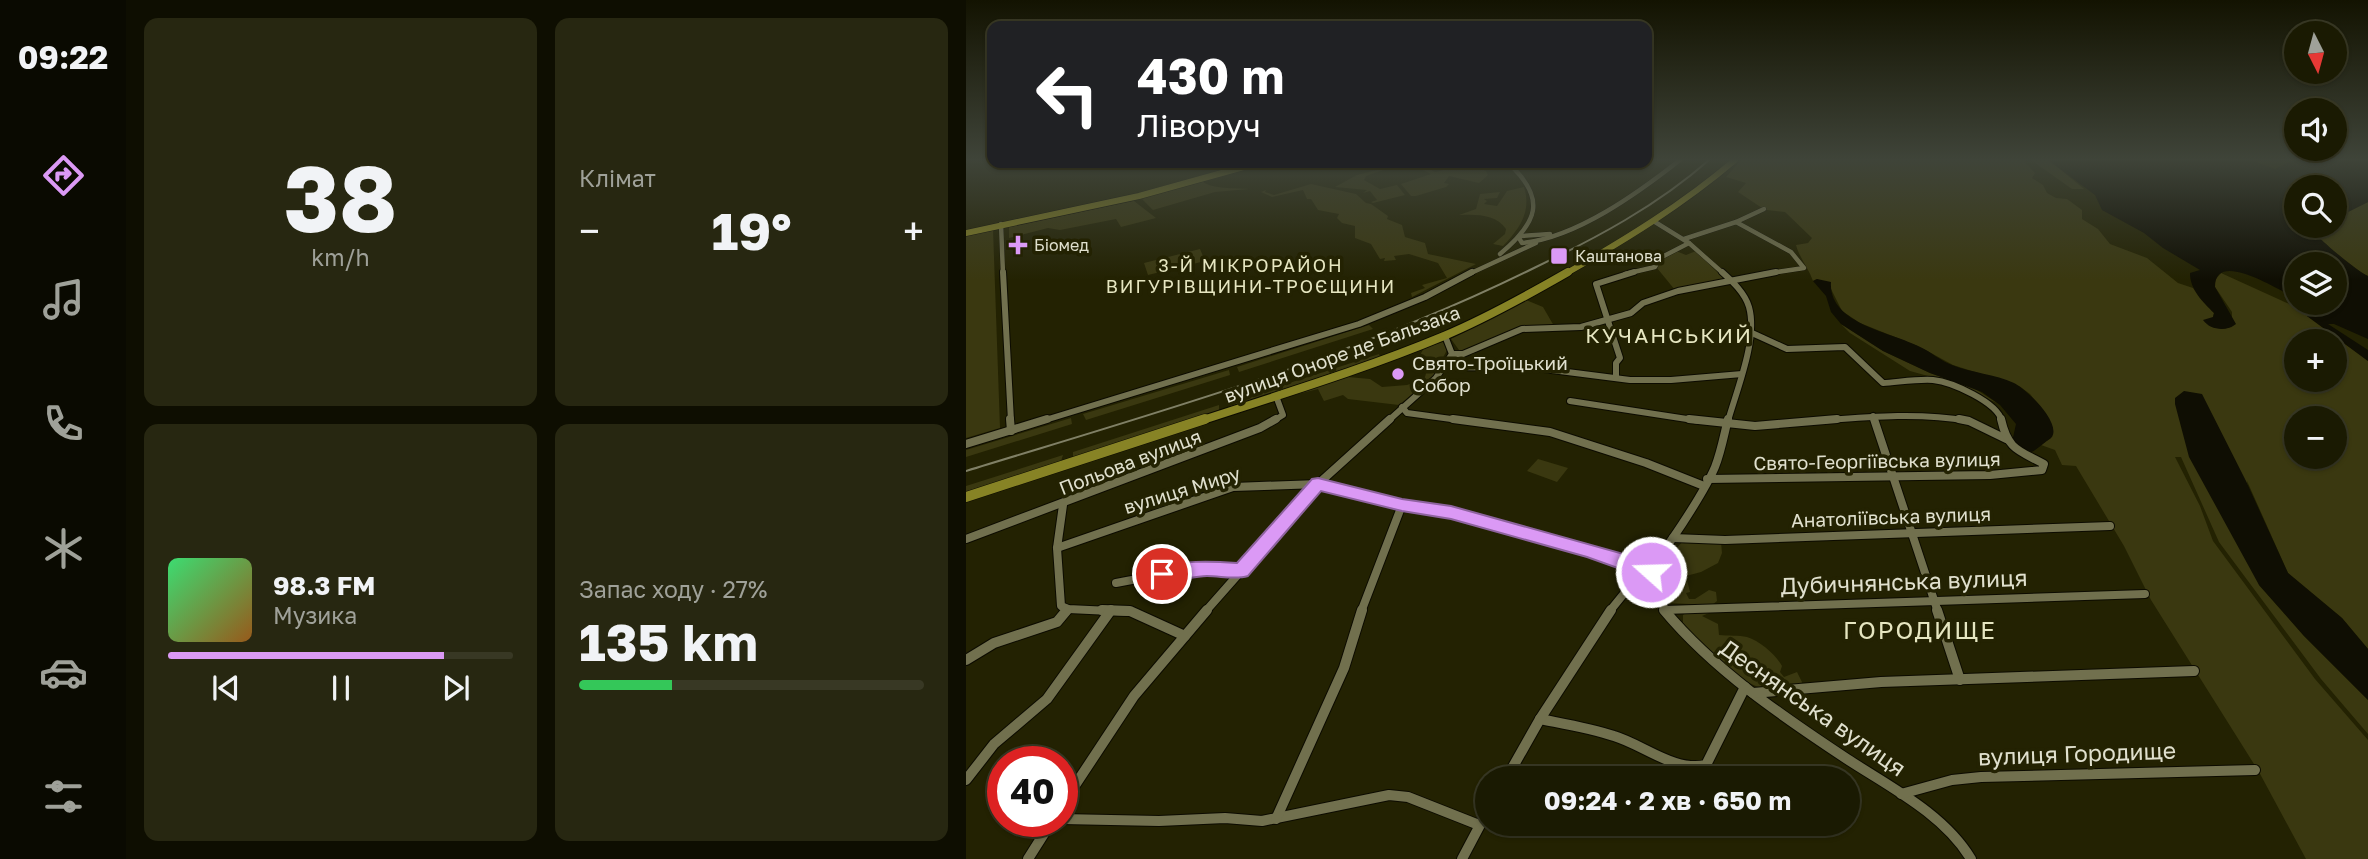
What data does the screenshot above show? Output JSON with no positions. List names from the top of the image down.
{
  "streets": {
    "main road": ["вулиця Оноре де Бальзака"],
    "street": [
      "Свято-Георгіївська вулиця",
      "Польова вулиця",
      "вулиця Миру",
      "Анатоліївська вулиця",
      "Дубичнянська вулиця",
      "Деснянська вулиця",
      "вулиця Городище"
    ]
  },
  "crossings": [
    ["вулиця Оноре де Бальзака", "Польова вулиця"],
    ["вулиця Миру", "Деснянська вулиця"],
    ["Дубичнянська вулиця", "Деснянська вулиця"],
    ["Деснянська вулиця", "вулиця Городище"]
  ],
  "districts": ["3-Й МІКРОРАЙОН ВИГУРІВЩИНИ-ТРОЄЩИНИ", "КУЧАНСЬКИЙ", "ГОРОДИЩЕ"],
  "places": {
    "health": ["Біомед"],
    "transit": ["Каштанова"],
    "other": ["Свято-Троїцький Собор"]
  },
  "north": "bottom",
  "page": {
    "tabs": "09:22",
    "tile": [
      ["38", "km/h"],
      "Клімат",
      ["Запас ходу · 27%", "135 km"]
    ],
    "map_buttons": ["+", "−"],
    "turn": ["430 m", "Ліворуч"],
    "heat": ["−", "19°", "+"],
    "song": ["98.3 FM", "Музика"],
    "limit": "40",
    "trip": "09:24 · 2 хв · 650 m"
  }
}
